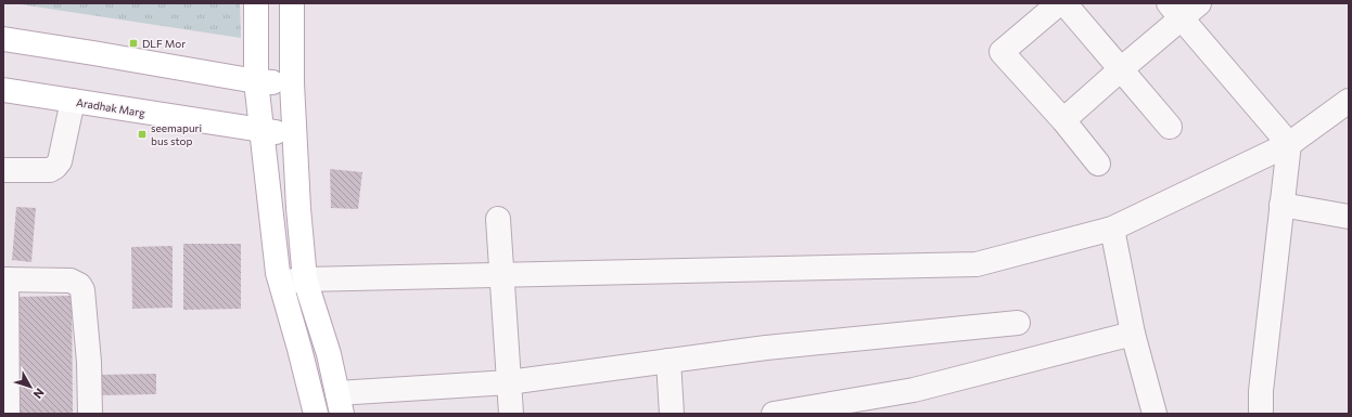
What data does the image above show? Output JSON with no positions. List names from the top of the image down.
{
  "streets": {
    "main road": ["Aradhak Marg"]
  },
  "places": {
    "transit": ["DLF Mor", "seemapuri bus stop"]
  },
  "north": "bottom right"
}
